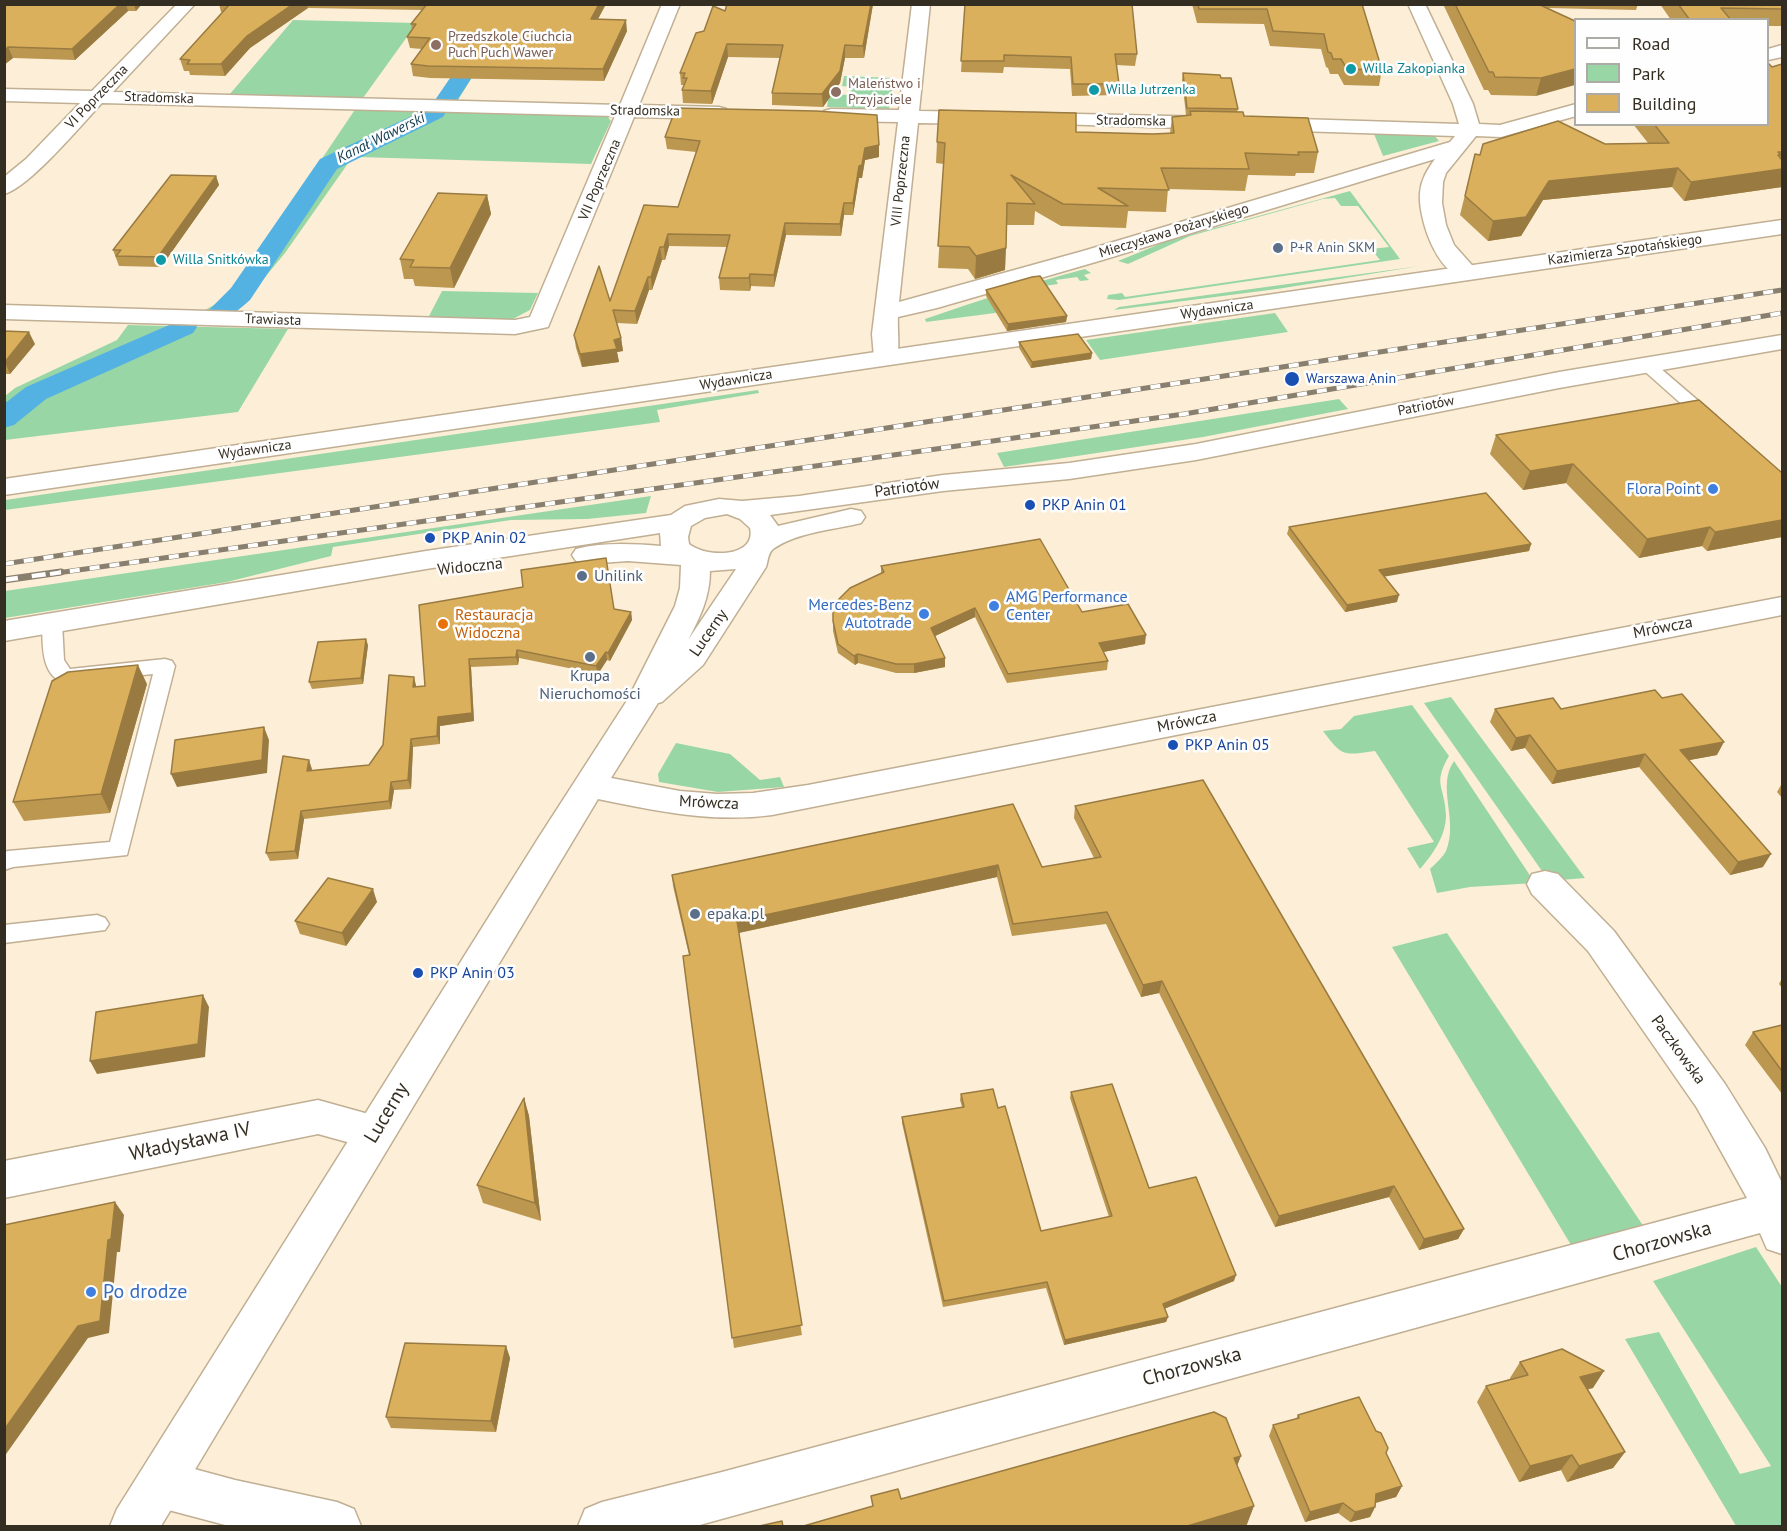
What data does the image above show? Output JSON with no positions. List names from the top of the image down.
{
  "streets": {
    "street": [
      "VI Poprzeczna",
      "Stradomska",
      "VII Poprzeczna",
      "VIII Poprzeczna",
      "Mieczysława Pożaryskiego",
      "Kazimierza Szpotańskiego",
      "Wydawnicza",
      "Trawiasta",
      "Patriotów",
      "Widoczna",
      "Mrówcza",
      "Lucerny",
      "Paczkowska",
      "Władysława IV",
      "Chorzowska"
    ]
  },
  "crossings": [
    ["VI Poprzeczna", "Stradomska"],
    ["Stradomska", "VII Poprzeczna"],
    ["Stradomska", "VIII Poprzeczna"],
    ["Stradomska", "Mieczysława Pożaryskiego"],
    ["VII Poprzeczna", "Trawiasta"],
    ["VIII Poprzeczna", "Mieczysława Pożaryskiego"],
    ["VIII Poprzeczna", "Wydawnicza"],
    ["Kazimierza Szpotańskiego", "Wydawnicza"],
    ["Patriotów", "Widoczna"],
    ["Patriotów", "Lucerny"],
    ["Widoczna", "Lucerny"],
    ["Mrówcza", "Lucerny"],
    ["Lucerny", "Władysława IV"],
    ["Paczkowska", "Chorzowska"]
  ],
  "water": ["Kanał Wawerski"],
  "places": [
    "Przedszkole Ciuchcia Puch Puch Wawer",
    "Willa Zakopianka",
    "Willa Jutrzenka",
    "Maleństwo i Przyjaciele",
    "P+R Anin SKM",
    "Willa Snitkówka",
    "Warszawa Anin",
    "Flora Point",
    "PKP Anin 01",
    "PKP Anin 02",
    "Unilink",
    "AMG Performance Center",
    "Mercedes-Benz Autotrade",
    "Restauracja Widoczna",
    "Krupa Nieruchomości",
    "PKP Anin 05",
    "epaka.pl",
    "PKP Anin 03",
    "Po drodze"
  ],
  "legend": ["Road", "Park", "Building"]
}
